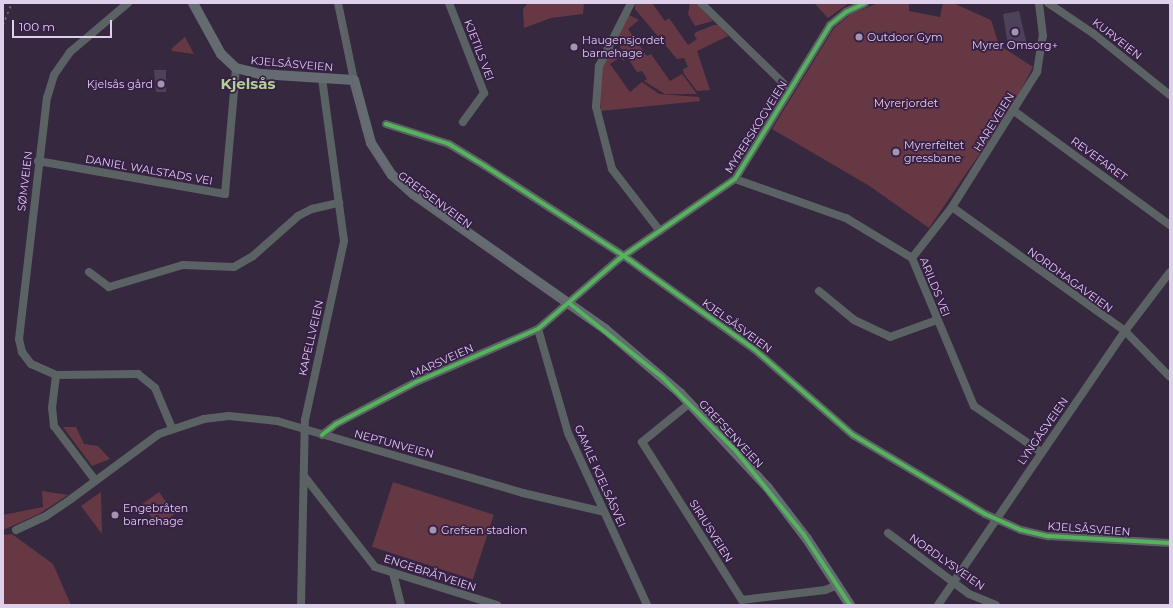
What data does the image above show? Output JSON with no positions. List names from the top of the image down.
{
  "streets": {
    "main road": ["KJELSÅSVEIEN", "GREFSENVEIEN"],
    "street": [
      "KURVEIEN",
      "KJETILS VEI",
      "HAREVEIEN",
      "MYRERSKOGVEIEN",
      "REVEFARET",
      "DANIEL WALSTADS VEI",
      "SØMVEIEN",
      "NORDHAGAVEIEN",
      "ARILDS VEI",
      "KAPELLVEIEN",
      "MARSVEIEN",
      "LYNGÅSVEIEN",
      "NEPTUNVEIEN",
      "GAMLE KJELSÅSVEI",
      "SIRIUSVEIEN",
      "NORDLYSVEIEN",
      "ENGEBRÅTVEIEN"
    ]
  },
  "crossings": [
    ["KJELSÅSVEIEN", "MYRERSKOGVEIEN"],
    ["KJELSÅSVEIEN", "DANIEL WALSTADS VEI"],
    ["KJELSÅSVEIEN", "GREFSENVEIEN"],
    ["KJELSÅSVEIEN", "KAPELLVEIEN"],
    ["KJELSÅSVEIEN", "LYNGÅSVEIEN"],
    ["HAREVEIEN", "REVEFARET"],
    ["HAREVEIEN", "NORDHAGAVEIEN"],
    ["HAREVEIEN", "ARILDS VEI"],
    ["MYRERSKOGVEIEN", "GREFSENVEIEN"],
    ["MYRERSKOGVEIEN", "ARILDS VEI"],
    ["MYRERSKOGVEIEN", "MARSVEIEN"],
    ["DANIEL WALSTADS VEI", "SØMVEIEN"],
    ["GREFSENVEIEN", "MARSVEIEN"],
    ["GREFSENVEIEN", "SIRIUSVEIEN"],
    ["NORDHAGAVEIEN", "LYNGÅSVEIEN"],
    ["ARILDS VEI", "LYNGÅSVEIEN"],
    ["KAPELLVEIEN", "NEPTUNVEIEN"],
    ["KAPELLVEIEN", "ENGEBRÅTVEIEN"],
    ["MARSVEIEN", "NEPTUNVEIEN"],
    ["MARSVEIEN", "GAMLE KJELSÅSVEI"],
    ["LYNGÅSVEIEN", "NORDLYSVEIEN"],
    ["NEPTUNVEIEN", "GAMLE KJELSÅSVEI"]
  ],
  "districts": ["Kjelsås"],
  "parks": ["Myrerjordet"],
  "places": [
    "Myrer Omsorg+",
    "Outdoor Gym",
    "Haugensjordet barnehage",
    "Kjelsås gård",
    "Myrerfeltet gressbane",
    "Engebråten barnehage",
    "Grefsen stadion"
  ],
  "scale_bar": "100 m"
}
